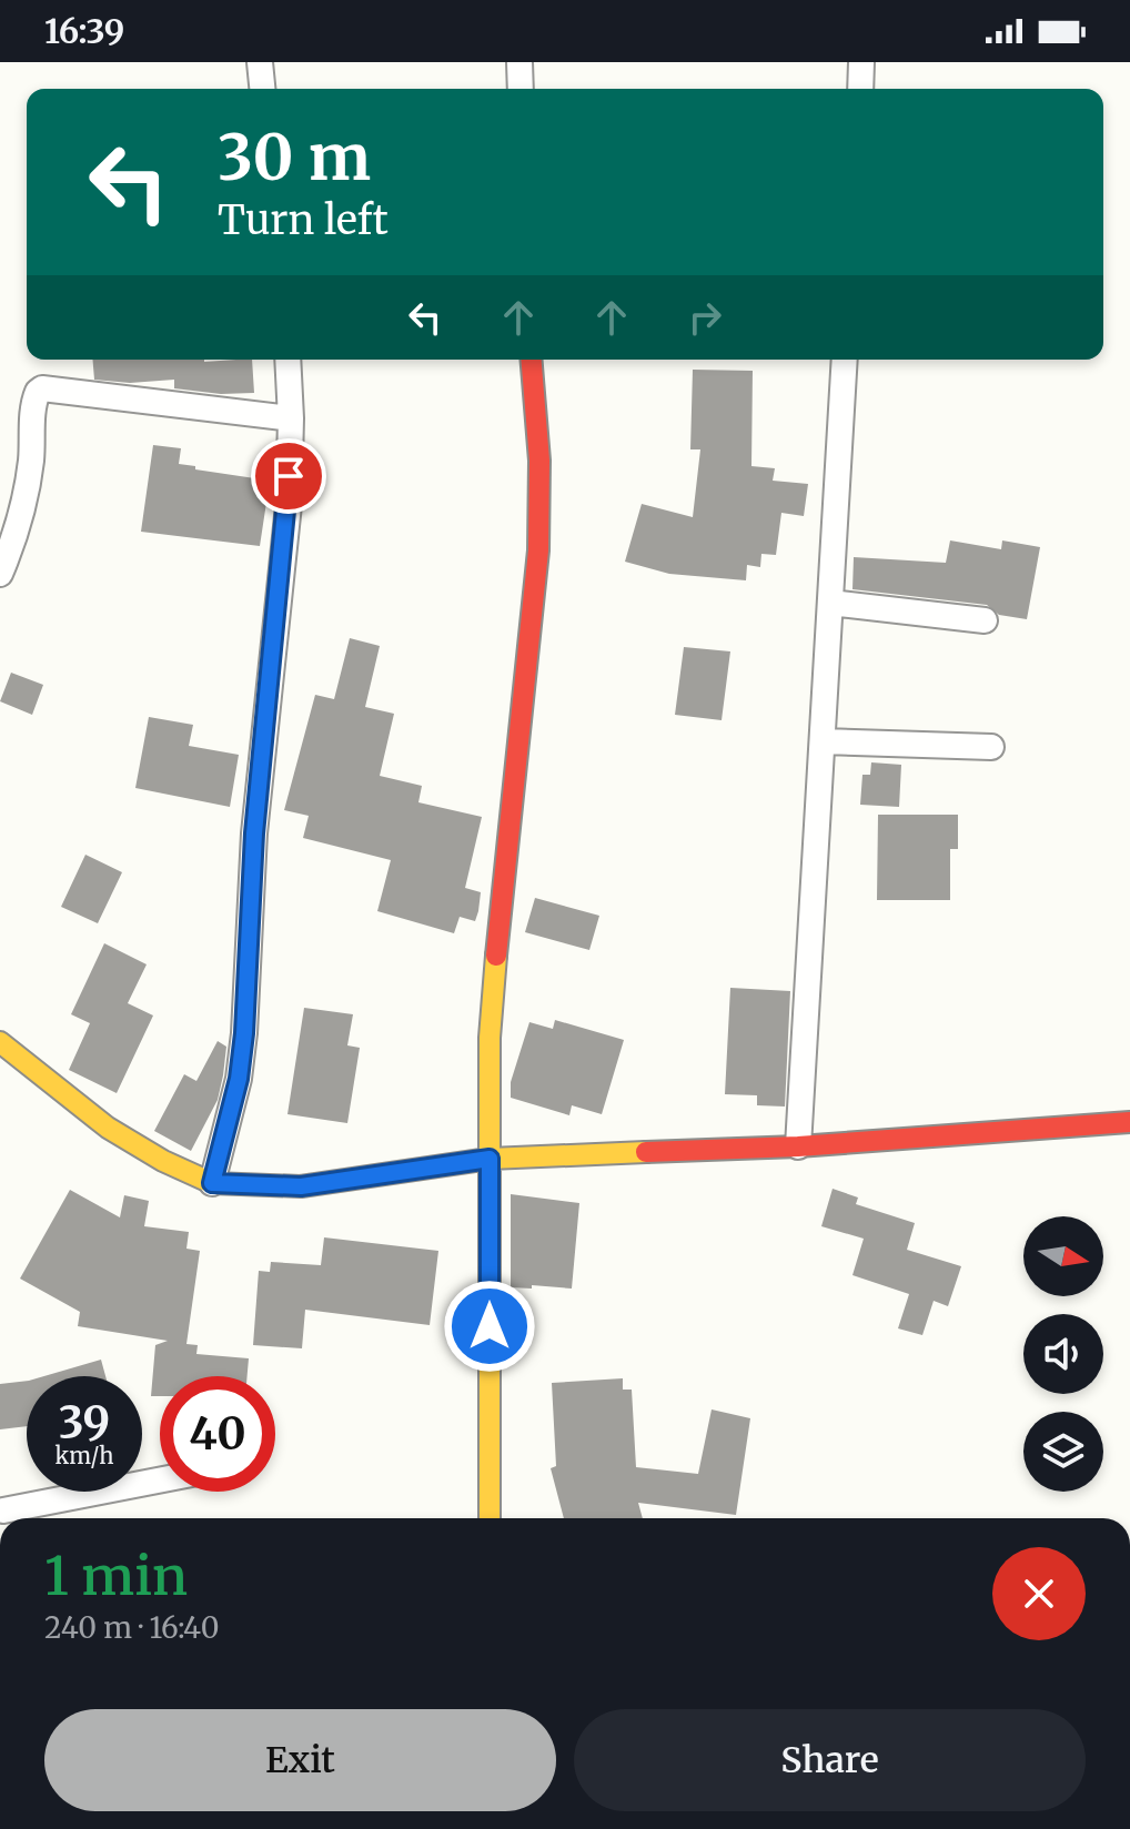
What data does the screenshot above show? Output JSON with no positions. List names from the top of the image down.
{
  "north": "right",
  "page": {
    "status": "16:39",
    "turn": ["30 m", "Turn left"],
    "speed": "39 km/h",
    "limit": "40",
    "heading": ["1 min", "240 m · 16:40"],
    "buttons": ["Exit", "Share"]
  }
}
